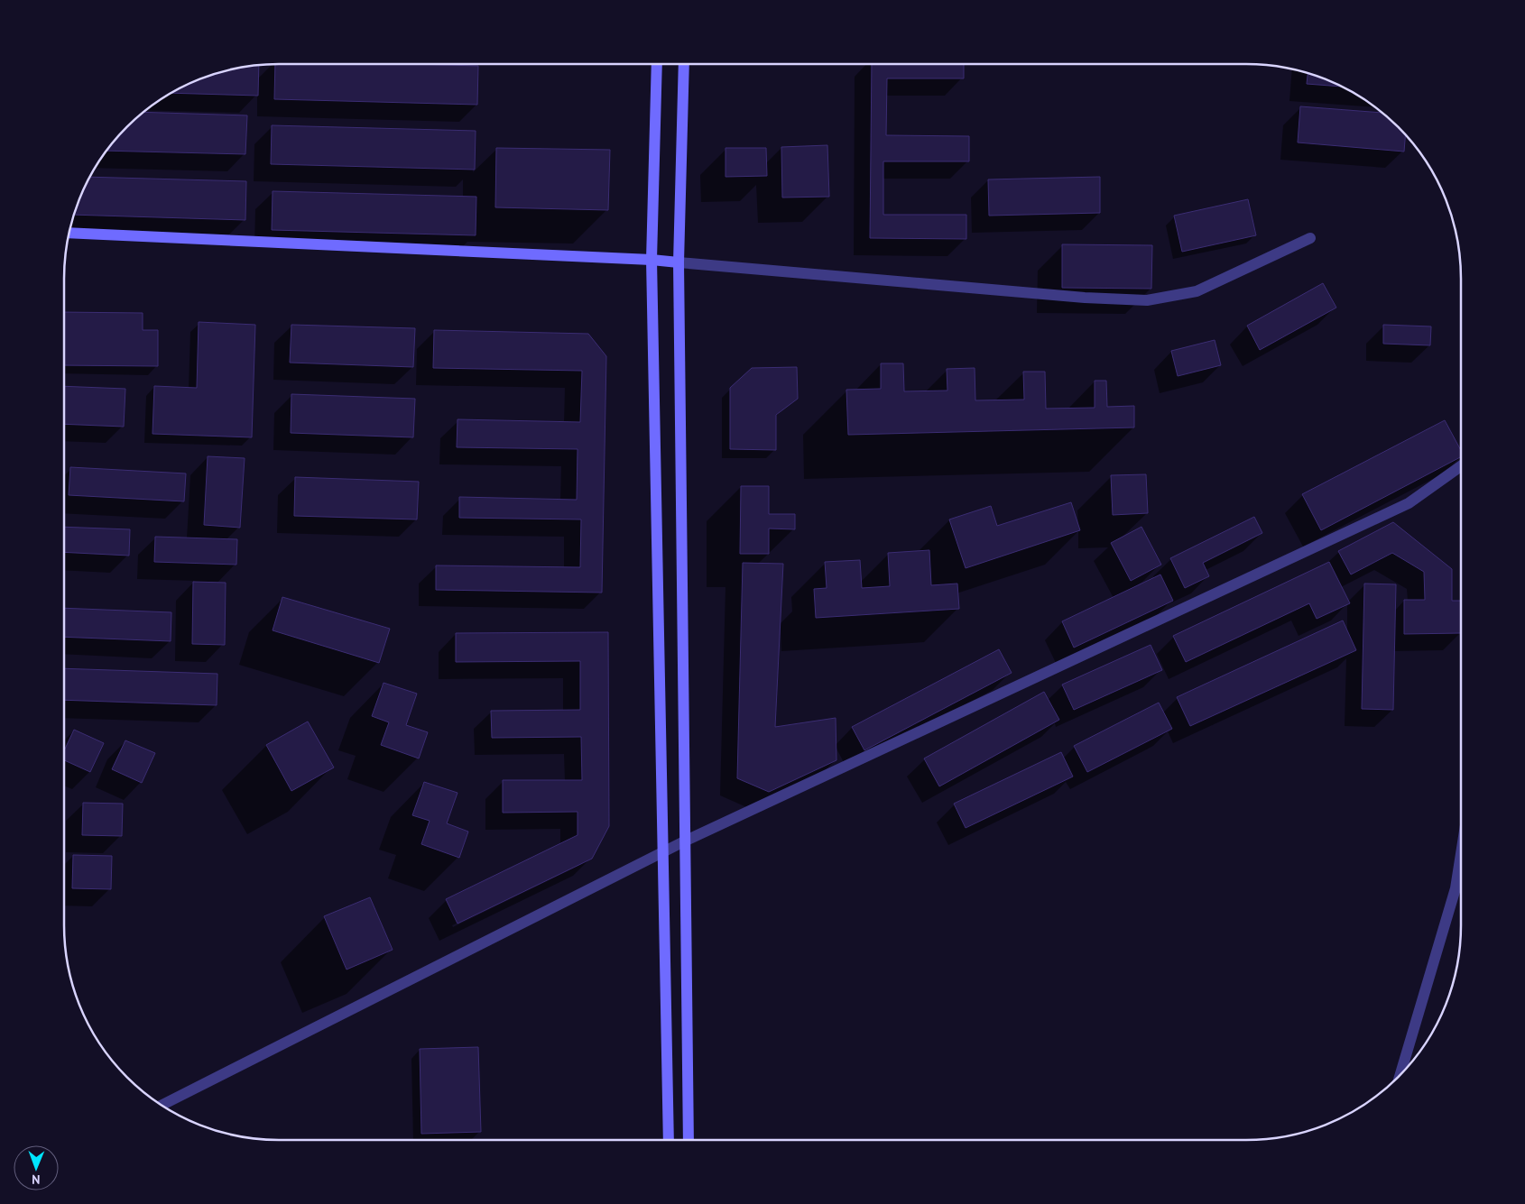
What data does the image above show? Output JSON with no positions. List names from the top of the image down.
{
  "north": "bottom"
}
